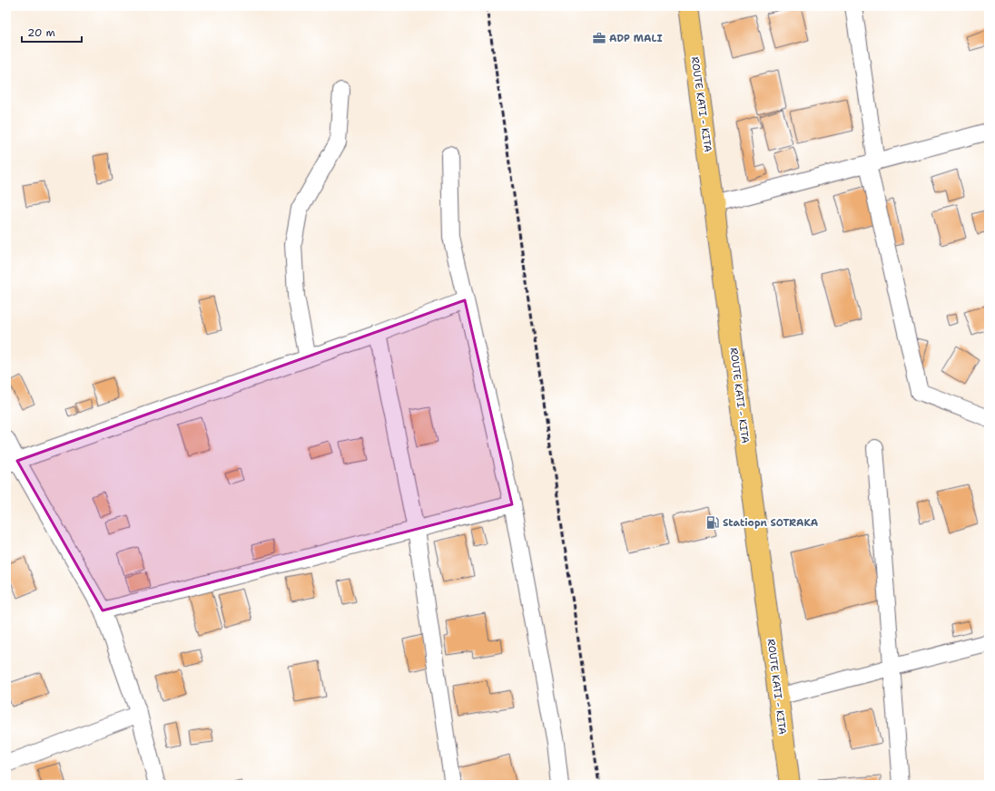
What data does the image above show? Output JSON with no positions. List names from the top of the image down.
{
  "streets": {
    "main road": ["ROUTE KATI - KITA"]
  },
  "places": {
    "office": ["ADP MALI"],
    "fuel station": ["Statiopn SOTRAKA"]
  },
  "scale_bar": "20 m"
}
